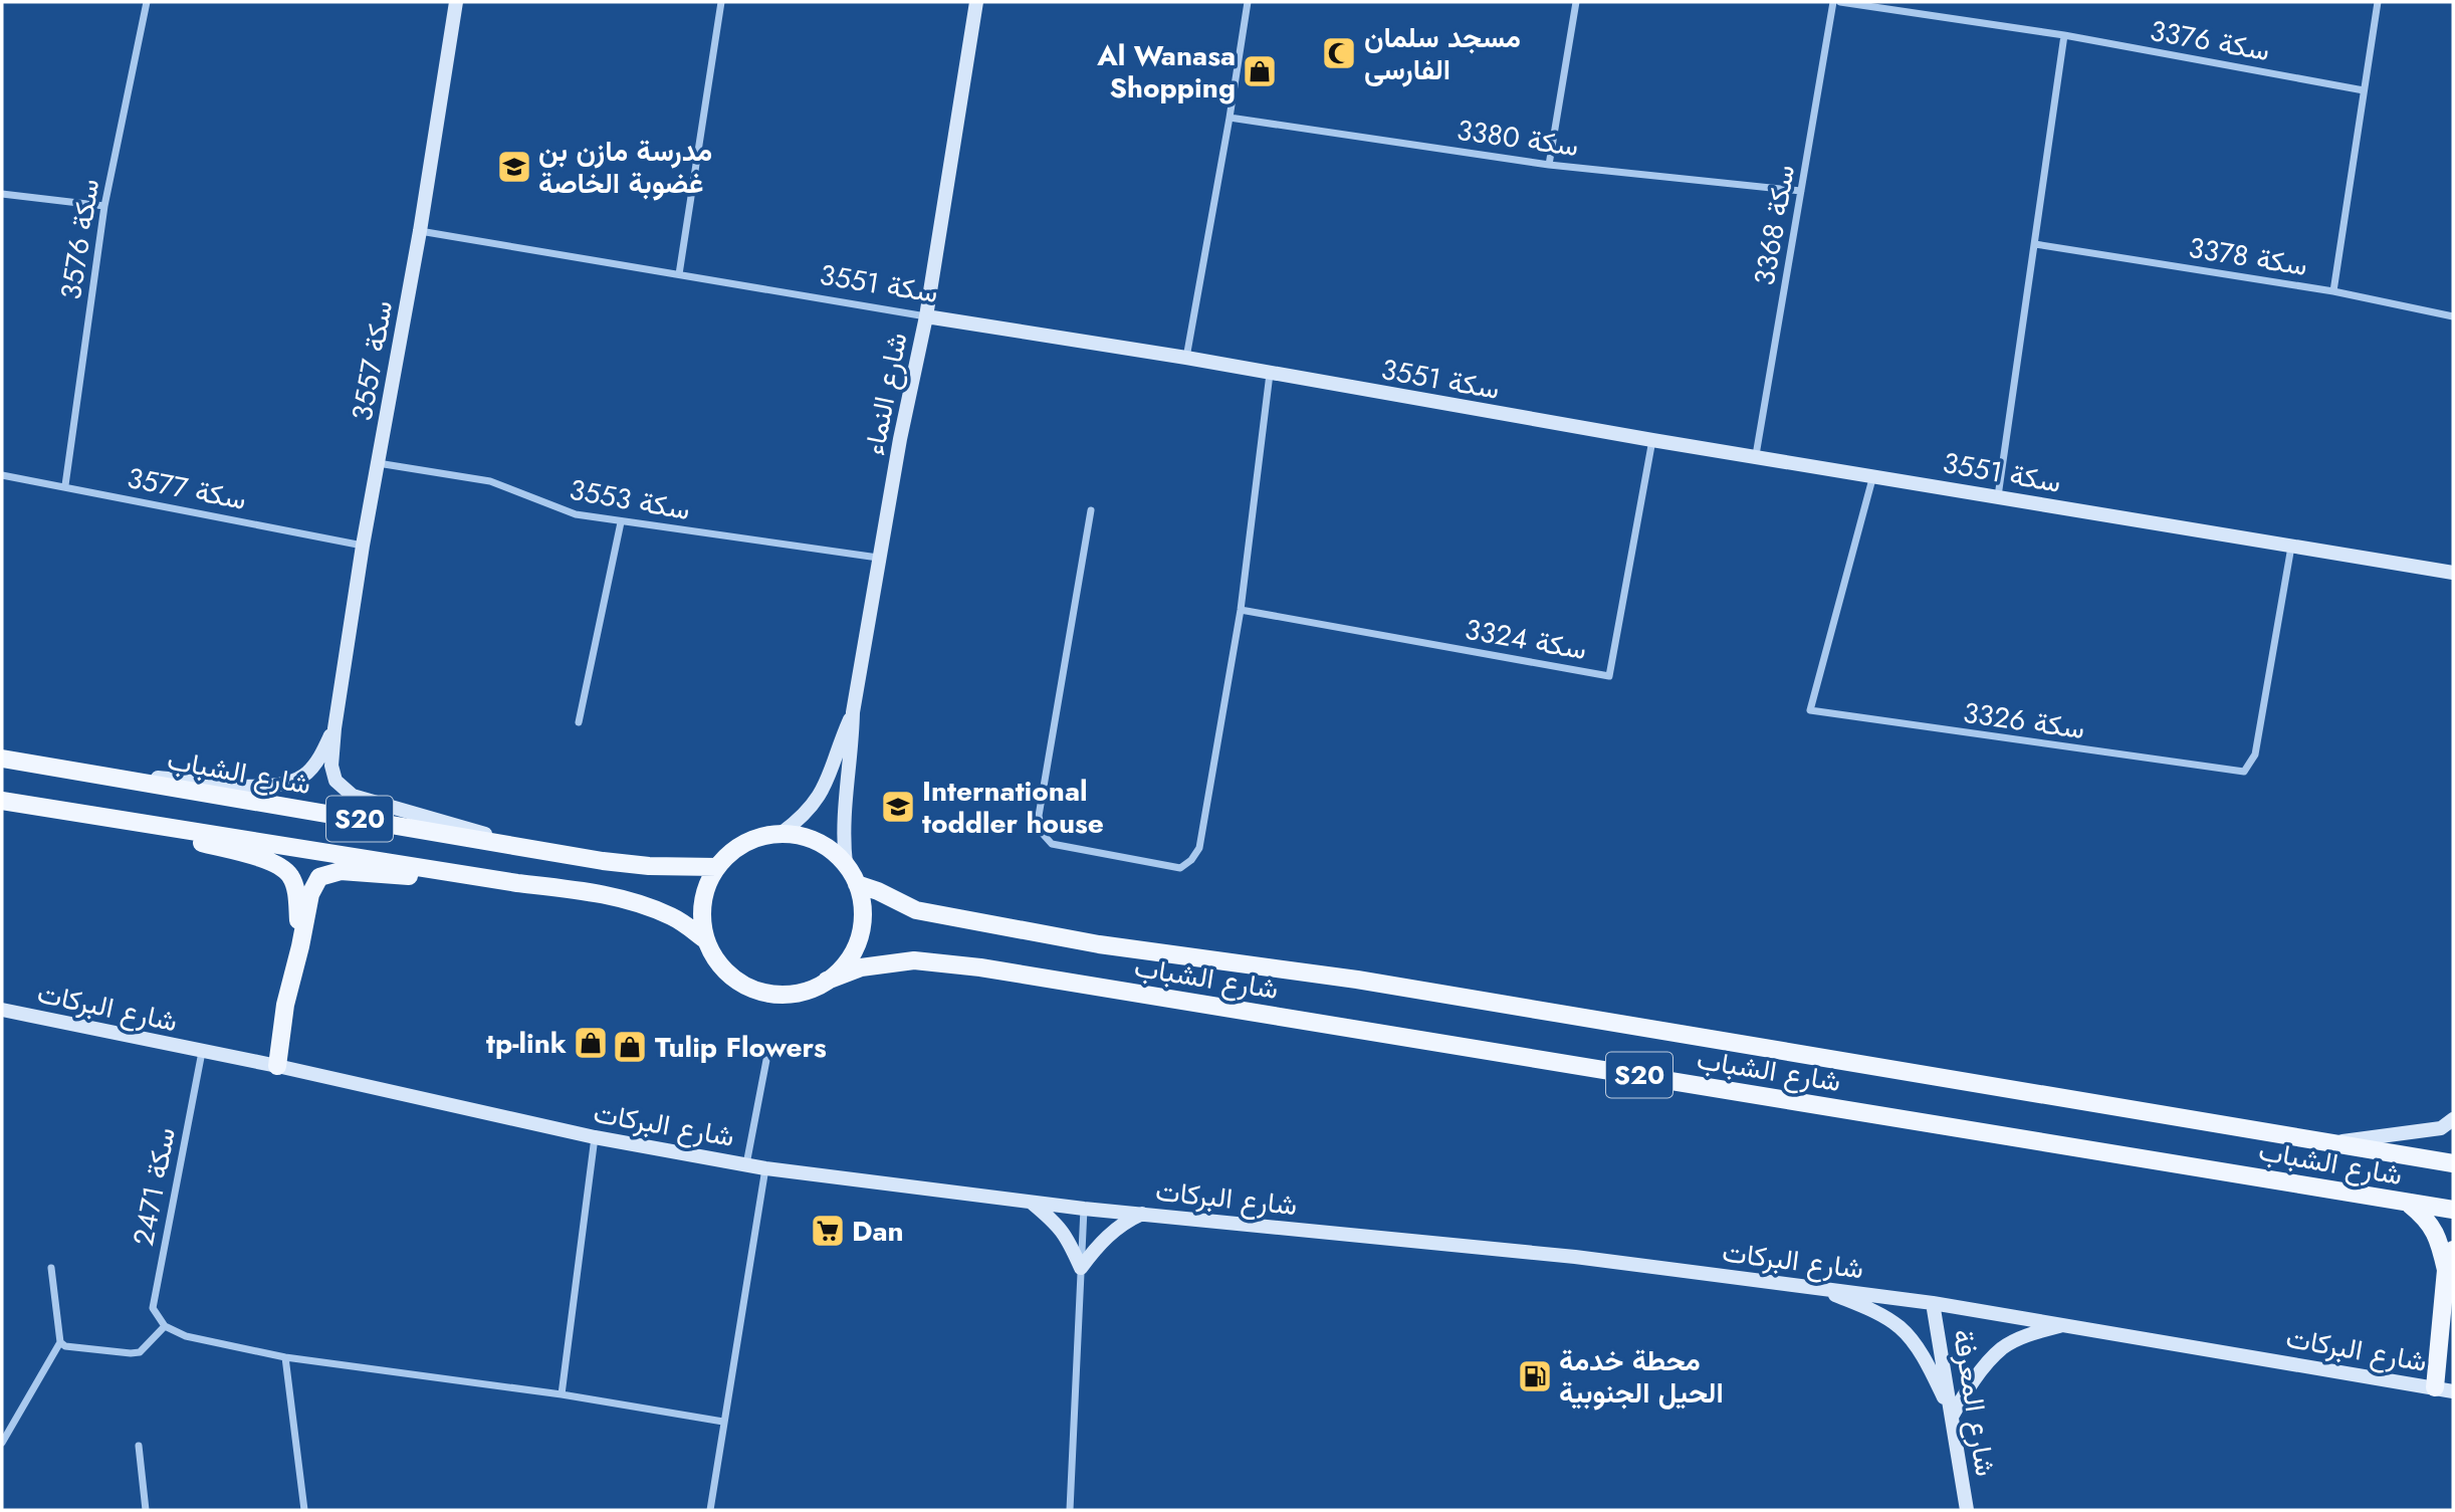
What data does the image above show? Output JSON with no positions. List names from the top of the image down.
{
  "streets": {
    "main road": ["شارع الشباب", "S20"],
    "street": [
      "سكة 3376",
      "سكة 3380",
      "سكة 3368",
      "سكة 3576",
      "سكة 3378",
      "سكة 3551",
      "سكة 3557",
      "شارع النماء",
      "سكة 3577",
      "سكة 3553",
      "سكة 3324",
      "سكة 3326",
      "شارع البركات",
      "سكة 2471",
      "شارع المعرفة"
    ]
  },
  "crossings": [
    ["سكة 3380", "سكة 3368"],
    ["سكة 3368", "سكة 3551"],
    ["سكة 3576", "سكة 3577"],
    ["سكة 3551", "سكة 3557"],
    ["سكة 3551", "شارع النماء"],
    ["سكة 3551", "سكة 3324"],
    ["سكة 3551", "سكة 3326"],
    ["سكة 3557", "سكة 3577"],
    ["سكة 3557", "سكة 3553"],
    ["شارع النماء", "سكة 3553"],
    ["شارع النماء", "شارع الشباب"],
    ["شارع النماء", "S20"],
    ["شارع الشباب", "S20"],
    ["شارع البركات", "سكة 2471"],
    ["شارع البركات", "شارع المعرفة"]
  ],
  "places": {
    "mosque": ["مسجد سلمان الفارسى"],
    "shop": ["Al Wanasa Shopping", "tp-link", "Tulip Flowers"],
    "school or university": ["مدرسة مازن بن غضوبة الخاصة", "International toddler house"],
    "supermarket": ["Dan"],
    "fuel station": ["محطة خدمة الحيل الجنوبية"]
  }
}
